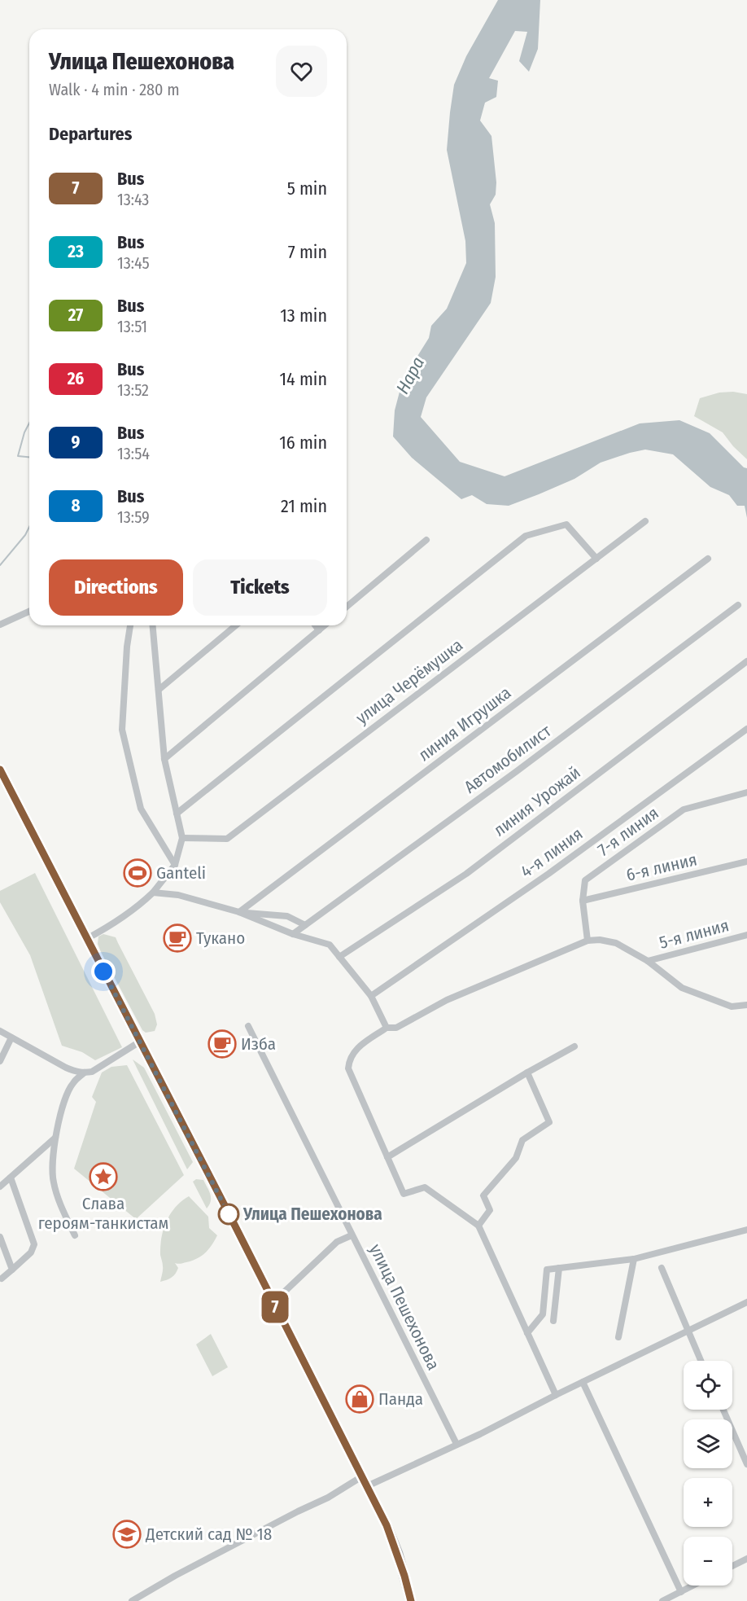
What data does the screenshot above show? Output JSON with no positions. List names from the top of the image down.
{
  "streets": {
    "street": [
      "улица Черёмушка",
      "линия Игрушка",
      "Автомобилист",
      "линия Урожай",
      "7-я линия",
      "4-я линия",
      "6-я линия",
      "5-я линия",
      "улица Пешехонова"
    ]
  },
  "crossings": [
    ["7-я линия", "6-я линия"]
  ],
  "water": ["Нара"],
  "places": {
    "sports": ["Ganteli"],
    "cafe": ["Тукано", "Изба"],
    "place": ["Слава героям-танкистам"],
    "other": ["Улица Пешехонова"],
    "shop": ["Панда"],
    "school or university": ["Детский сад № 18"]
  },
  "lines": ["bus line 7"],
  "page": {
    "on_map": "7",
    "heading": [
      ["Улица Пешехонова", "Walk · 4 min · 280 m"],
      "Departures"
    ],
    "list": [
      {
        "mark": "7",
        "name": "Bus",
        "note": "13:43",
        "value": "5 min"
      },
      {
        "mark": "23",
        "name": "Bus",
        "note": "13:45",
        "value": "7 min"
      },
      {
        "mark": "27",
        "name": "Bus",
        "note": "13:51",
        "value": "13 min"
      },
      {
        "mark": "26",
        "name": "Bus",
        "note": "13:52",
        "value": "14 min"
      },
      {
        "mark": "9",
        "name": "Bus",
        "note": "13:54",
        "value": "16 min"
      },
      {
        "mark": "8",
        "name": "Bus",
        "note": "13:59",
        "value": "21 min"
      }
    ],
    "buttons": ["Directions", "Tickets"],
    "map_buttons": ["+", "−"]
  }
}
